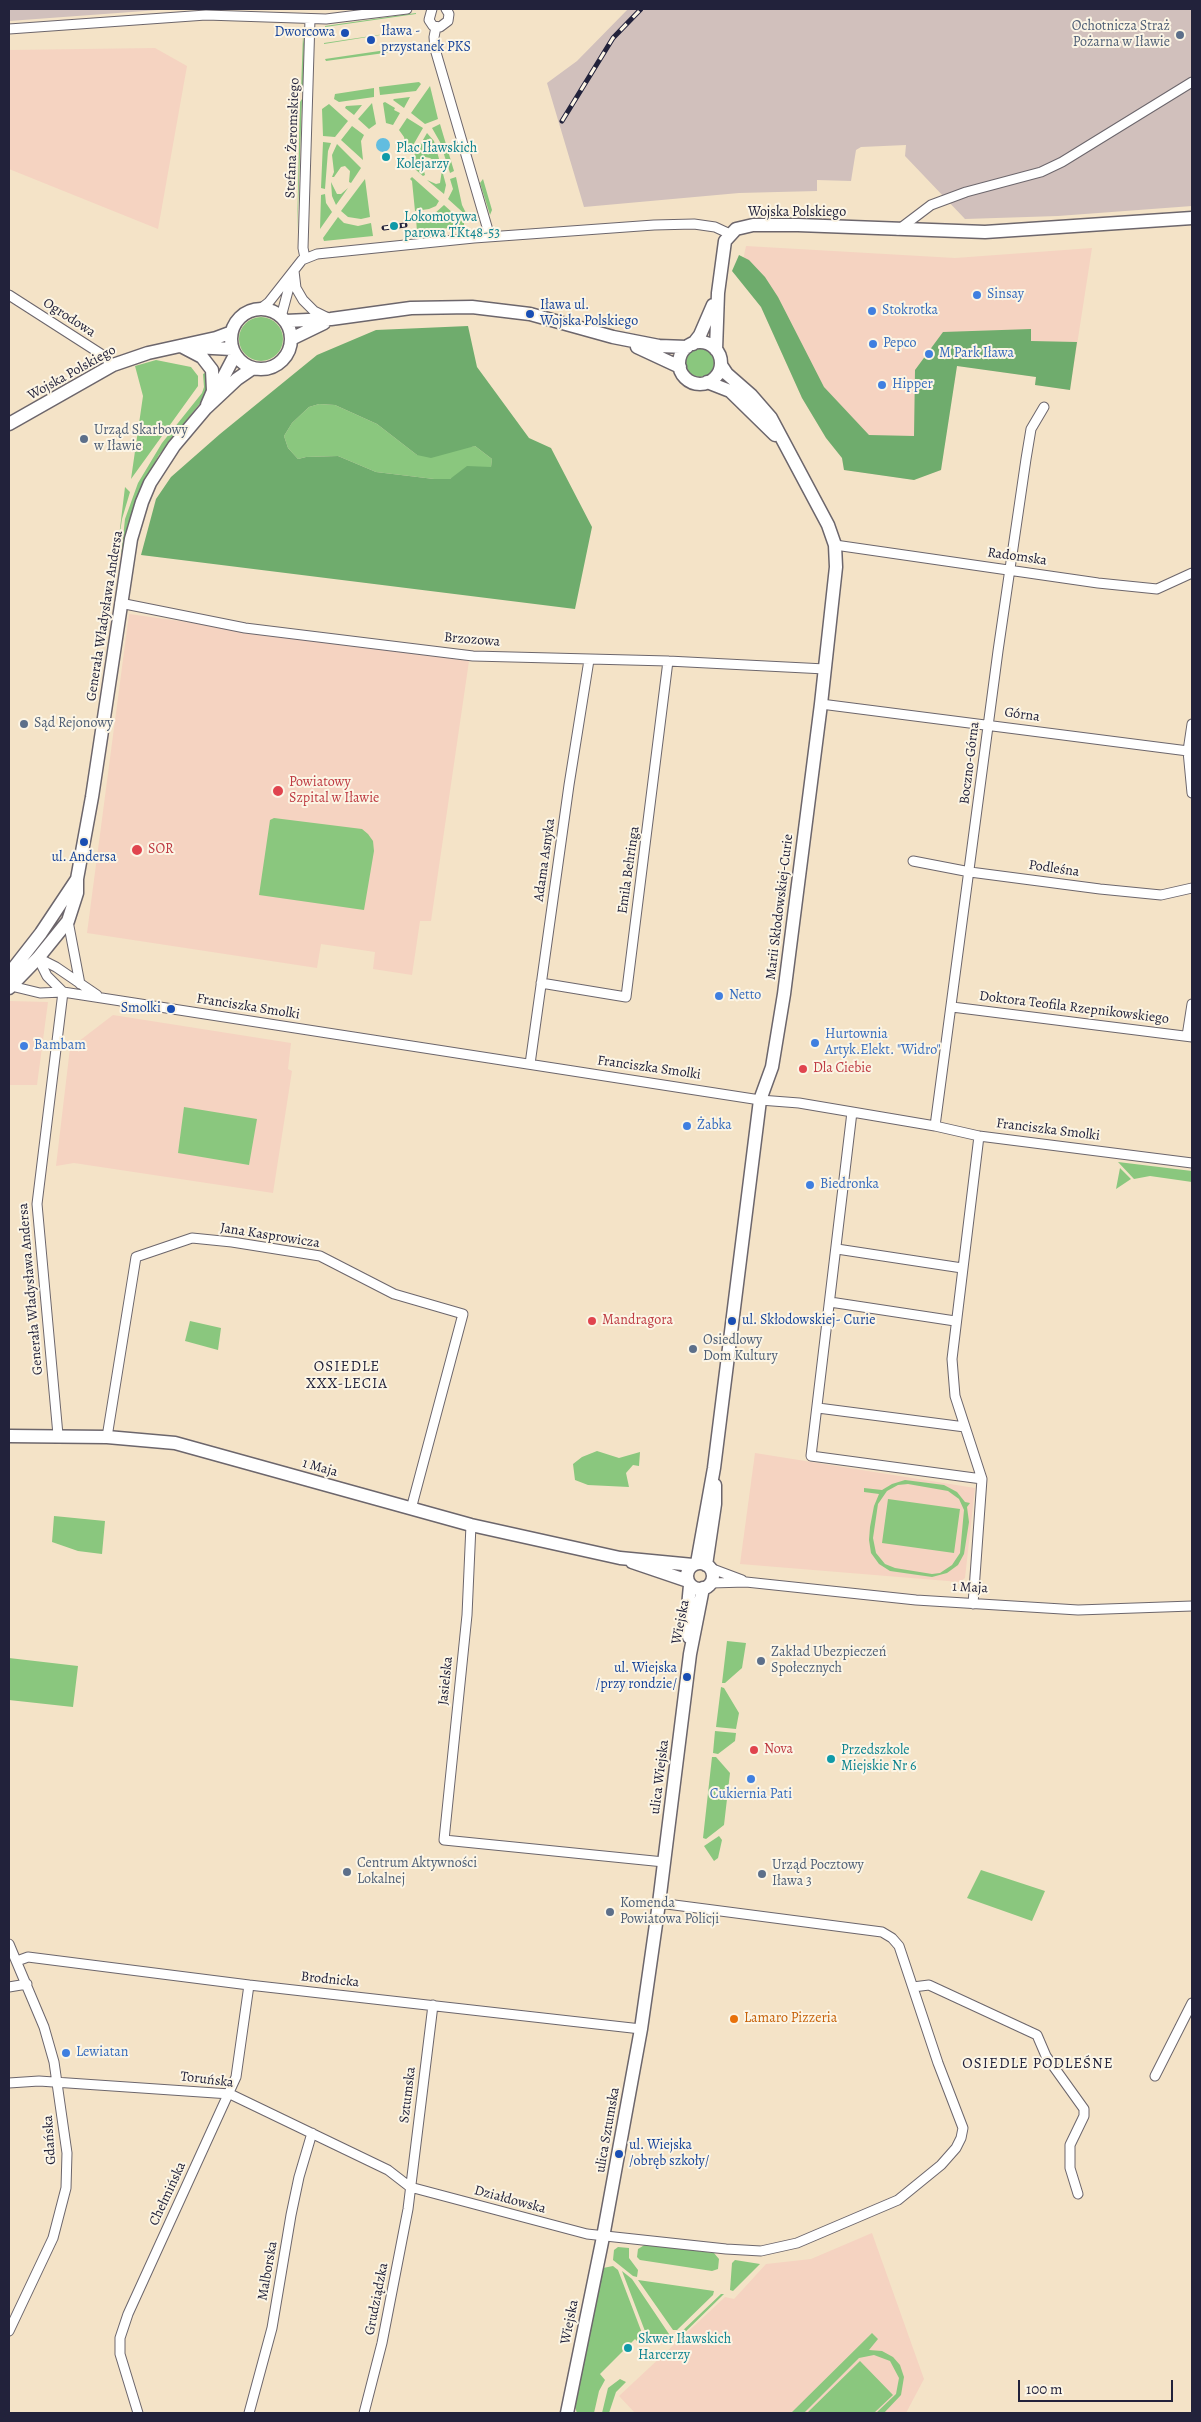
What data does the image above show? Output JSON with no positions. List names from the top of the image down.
{
  "streets": {
    "street": [
      "Stefana Żeromskiego",
      "Wojska Polskiego",
      "Ogrodowa",
      "Radomska",
      "Generała Władysława Andersa",
      "Brzozowa",
      "Górna",
      "Boczno-Górna",
      "Adama Asnyka",
      "Podleśna",
      "Emila Behringa",
      "Marii Skłodowskiej-Curie",
      "Franciszka Smolki",
      "Doktora Teofila Rzepnikowskiego",
      "Jana Kasprowicza",
      "1 Maja",
      "Wiejska",
      "Jasielska",
      "ulica Wiejska",
      "Brodnicka",
      "Toruńska",
      "Sztumska",
      "ulica Sztumska",
      "Gdańska",
      "Chełmińska",
      "Działdowska",
      "Malborska",
      "Grudziądzka"
    ]
  },
  "crossings": [
    ["Wojska Polskiego", "Ogrodowa"],
    ["Wojska Polskiego", "Generała Władysława Andersa"],
    ["Radomska", "Boczno-Górna"],
    ["Radomska", "Marii Skłodowskiej-Curie"],
    ["Generała Władysława Andersa", "Brzozowa"],
    ["Generała Władysława Andersa", "Franciszka Smolki"],
    ["Generała Władysława Andersa", "1 Maja"],
    ["Brzozowa", "Adama Asnyka"],
    ["Brzozowa", "Emila Behringa"],
    ["Brzozowa", "Marii Skłodowskiej-Curie"],
    ["Górna", "Boczno-Górna"],
    ["Górna", "Marii Skłodowskiej-Curie"],
    ["Boczno-Górna", "Podleśna"],
    ["Boczno-Górna", "Franciszka Smolki"],
    ["Boczno-Górna", "Doktora Teofila Rzepnikowskiego"],
    ["Adama Asnyka", "Emila Behringa"],
    ["Adama Asnyka", "Franciszka Smolki"],
    ["Marii Skłodowskiej-Curie", "Franciszka Smolki"],
    ["Marii Skłodowskiej-Curie", "1 Maja"],
    ["Jana Kasprowicza", "1 Maja"],
    ["1 Maja", "Wiejska"],
    ["1 Maja", "Jasielska"],
    ["Wiejska", "ulica Wiejska"],
    ["Wiejska", "ulica Sztumska"],
    ["Wiejska", "Działdowska"],
    ["Jasielska", "ulica Wiejska"],
    ["ulica Wiejska", "Działdowska"],
    ["Brodnicka", "Sztumska"],
    ["Brodnicka", "ulica Sztumska"],
    ["Brodnicka", "Gdańska"],
    ["Brodnicka", "Chełmińska"],
    ["Toruńska", "Sztumska"],
    ["Toruńska", "Gdańska"],
    ["Toruńska", "Chełmińska"],
    ["Toruńska", "Działdowska"],
    ["Toruńska", "Malborska"],
    ["Toruńska", "Grudziądzka"],
    ["Sztumska", "Działdowska"],
    ["Sztumska", "Grudziądzka"],
    ["ulica Sztumska", "Działdowska"],
    ["Działdowska", "Grudziądzka"]
  ],
  "districts": ["OSIEDLE XXX-LECIA", "OSIEDLE PODLEŚNE"],
  "places": [
    "Dworcowa",
    "Ochotnicza Straż Pożarna w Iławie",
    "Iława - przystanek PKS",
    "Plac Iławskich Kolejarzy",
    "Lokomotywa parowa TKt48-53",
    "Sinsay",
    "Stokrotka",
    "Iława ul. Wojska Polskiego",
    "Pepco",
    "M Park Iława",
    "Hipper",
    "Urząd Skarbowy w Iławie",
    "Sąd Rejonowy",
    "Powiatowy Szpital w Iławie",
    "ul. Andersa",
    "SOR",
    "Netto",
    "Smolki",
    "Hurtownia Artyk.Elekt. \"Widro\"",
    "Bambam",
    "Dla Ciebie",
    "Żabka",
    "Biedronka",
    "Mandragora",
    "ul. Skłodowskiej- Curie",
    "Osiedlowy Dom Kultury",
    "Zakład Ubezpieczeń Społecznych",
    "ul. Wiejska /przy rondzie/",
    "Nova",
    "Przedszkole Miejskie Nr 6",
    "Cukiernia Pati",
    "Centrum Aktywności Lokalnej",
    "Urząd Pocztowy Iława 3",
    "Komenda Powiatowa Policji",
    "Lamaro Pizzeria",
    "Lewiatan",
    "ul. Wiejska /obręb szkoły/",
    "Skwer Iławskich Harcerzy"
  ],
  "scale_bar": "100 m"
}
